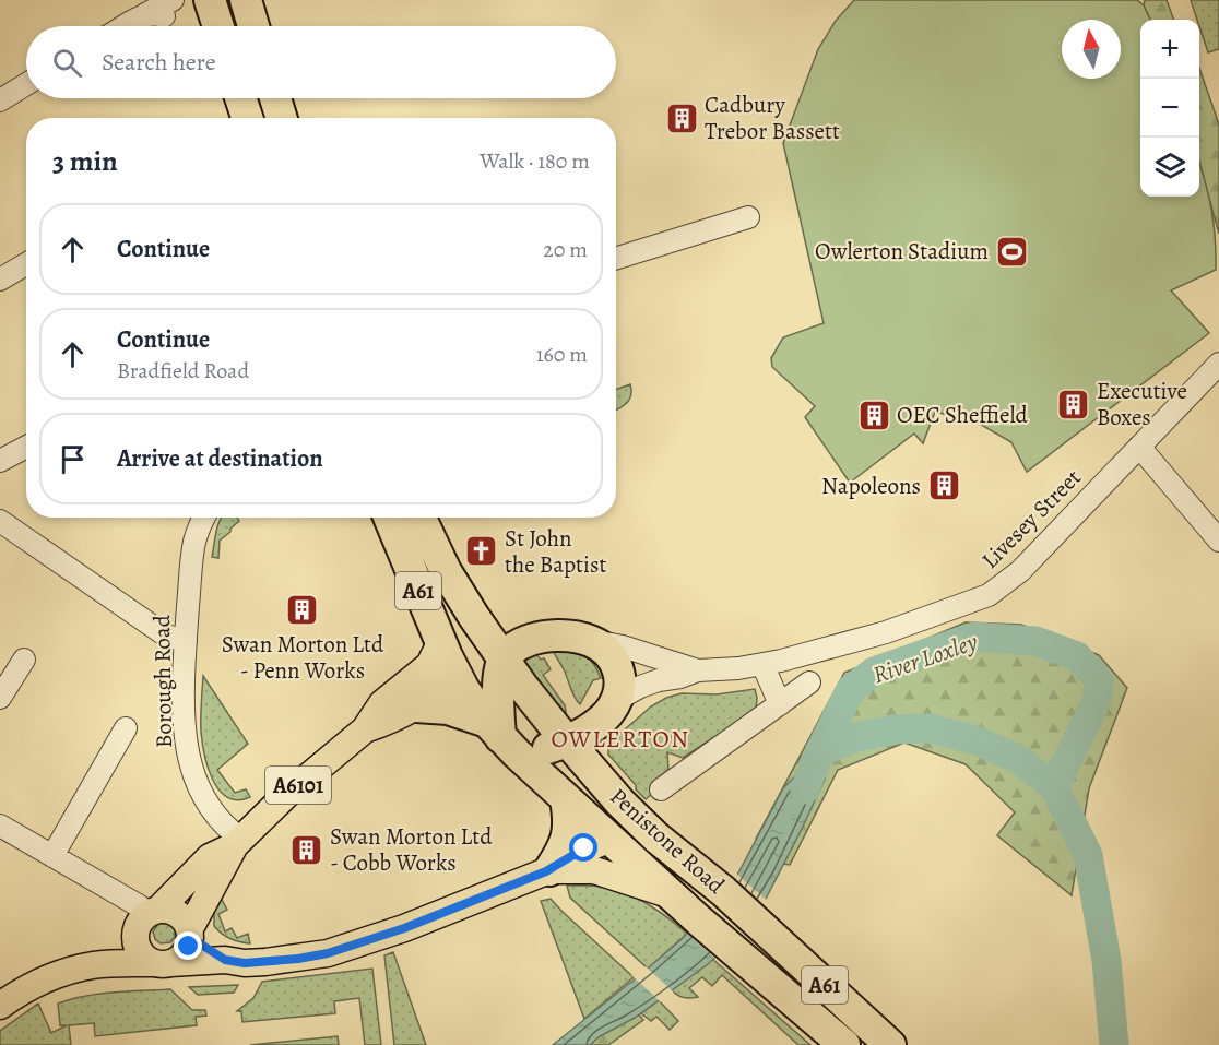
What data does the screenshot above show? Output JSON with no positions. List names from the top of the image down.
{
  "streets": {
    "highway": ["A61", "Penistone Road"],
    "main road": ["A6101"],
    "street": ["Livesey Street", "Borough Road"]
  },
  "crossings": [
    ["Livesey Street", "Penistone Road"],
    ["Borough Road", "A6101"],
    ["A6101", "Penistone Road"]
  ],
  "districts": ["OWLERTON"],
  "water": ["River Loxley"],
  "places": {
    "building": [
      "Cadbury Trebor Bassett",
      "Executive Boxes",
      "OEC Sheffield",
      "Napoleons",
      "Swan Morton Ltd - Penn Works",
      "Swan Morton Ltd - Cobb Works"
    ],
    "sports": ["Owlerton Stadium"],
    "church": ["St John the Baptist"]
  },
  "north": "top",
  "page": {
    "map_buttons": ["+", "−"],
    "search": "Search here",
    "heading": ["3 min", "Walk · 180 m"],
    "list": [
      ["Continue", "20 m"],
      ["Continue", "Bradfield Road", "160 m"],
      "Arrive at destination"
    ]
  }
}
